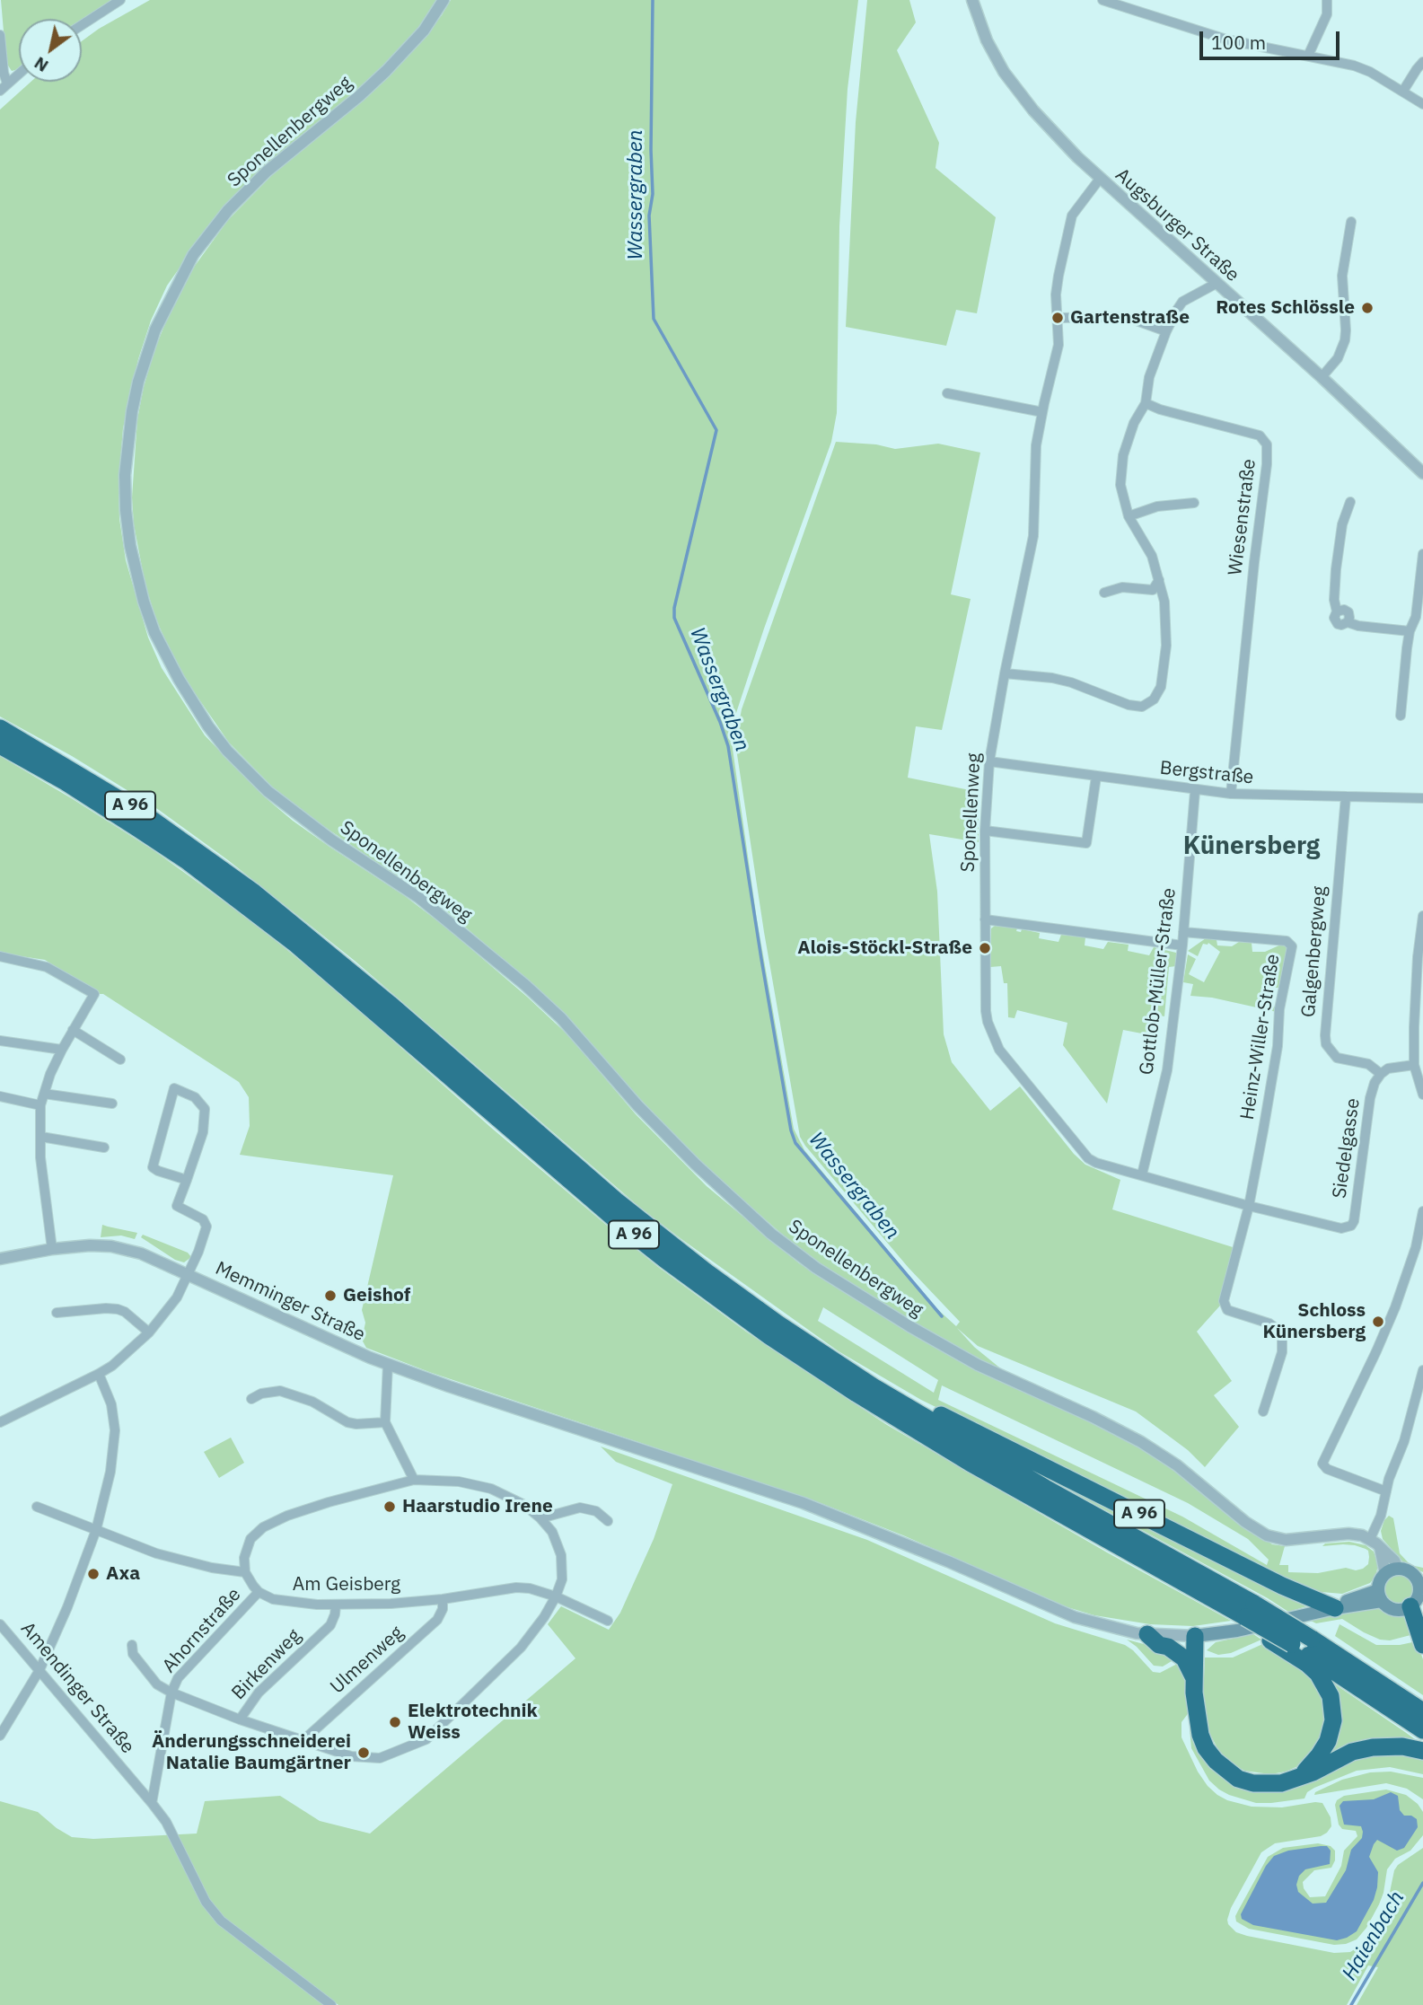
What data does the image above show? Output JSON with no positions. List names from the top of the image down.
{
  "streets": {
    "highway": ["A 96"],
    "street": [
      "Sponellenbergweg",
      "Augsburger Straße",
      "Wiesenstraße",
      "Bergstraße",
      "Sponellenweg",
      "Galgenbergweg",
      "Gottlob-Müller-Straße",
      "Heinz-Willer-Straße",
      "Siedelgasse",
      "Memminger Straße",
      "Am Geisberg",
      "Ahornstraße",
      "Ulmenweg",
      "Birkenweg",
      "Amendinger Straße"
    ]
  },
  "crossings": [
    ["Augsburger Straße", "Sponellenweg"],
    ["Wiesenstraße", "Bergstraße"],
    ["Bergstraße", "Sponellenweg"],
    ["Bergstraße", "Galgenbergweg"],
    ["Bergstraße", "Gottlob-Müller-Straße"],
    ["Sponellenweg", "Gottlob-Müller-Straße"],
    ["Sponellenweg", "Heinz-Willer-Straße"],
    ["Sponellenweg", "Siedelgasse"],
    ["Galgenbergweg", "Siedelgasse"],
    ["Gottlob-Müller-Straße", "Heinz-Willer-Straße"],
    ["Am Geisberg", "Ahornstraße"],
    ["Am Geisberg", "Ulmenweg"],
    ["Am Geisberg", "Birkenweg"],
    ["Ahornstraße", "Birkenweg"],
    ["Ahornstraße", "Amendinger Straße"]
  ],
  "districts": ["Künersberg"],
  "water": ["Wassergraben", "Haienbach"],
  "places": [
    "Rotes Schlössle",
    "Gartenstraße",
    "Alois-Stöckl-Straße",
    "Geishof",
    "Schloss Künersberg",
    "Haarstudio Irene",
    "Axa",
    "Elektrotechnik Weiss",
    "Änderungsschneiderei Natalie Baumgärtner"
  ],
  "scale_bar": "100 m",
  "north": "bottom left"
}
